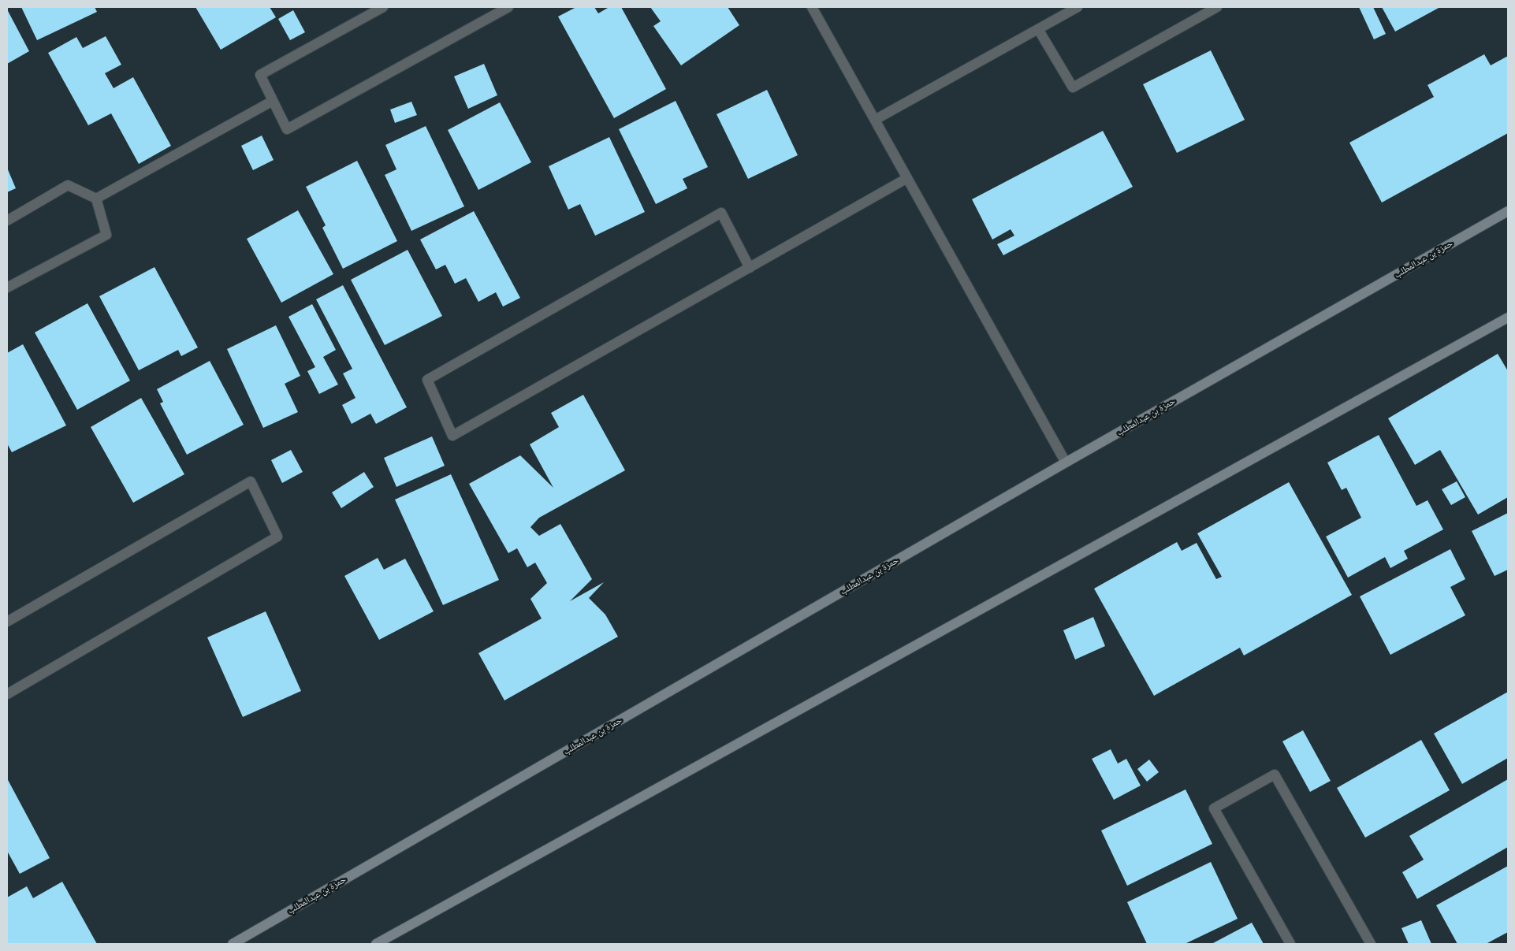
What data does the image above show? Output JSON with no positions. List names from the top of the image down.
{
  "streets": {
    "street": ["حمزة بن عبدالمطلب"]
  }
}
